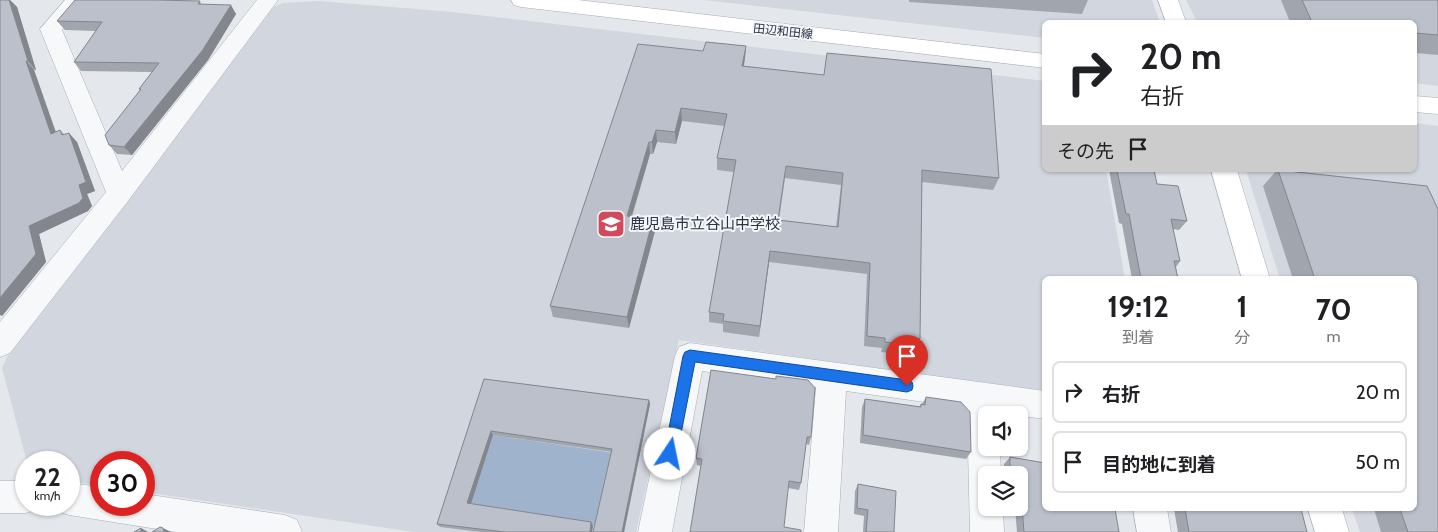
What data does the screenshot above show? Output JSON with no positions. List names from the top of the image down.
{
  "streets": {
    "street": ["田辺和田線"]
  },
  "places": {
    "school or university": ["鹿児島市立谷山中学校"]
  },
  "page": {
    "turn": ["20 m", "右折"],
    "then": "その先",
    "eta": [
      "19:12",
      "到着",
      "1",
      "分",
      "70",
      "m"
    ],
    "list": [
      {
        "name": "右折",
        "value": "20 m"
      },
      {
        "name": "目的地に到着",
        "value": "50 m"
      }
    ],
    "speed": "22 km/h",
    "limit": "30"
  }
}
